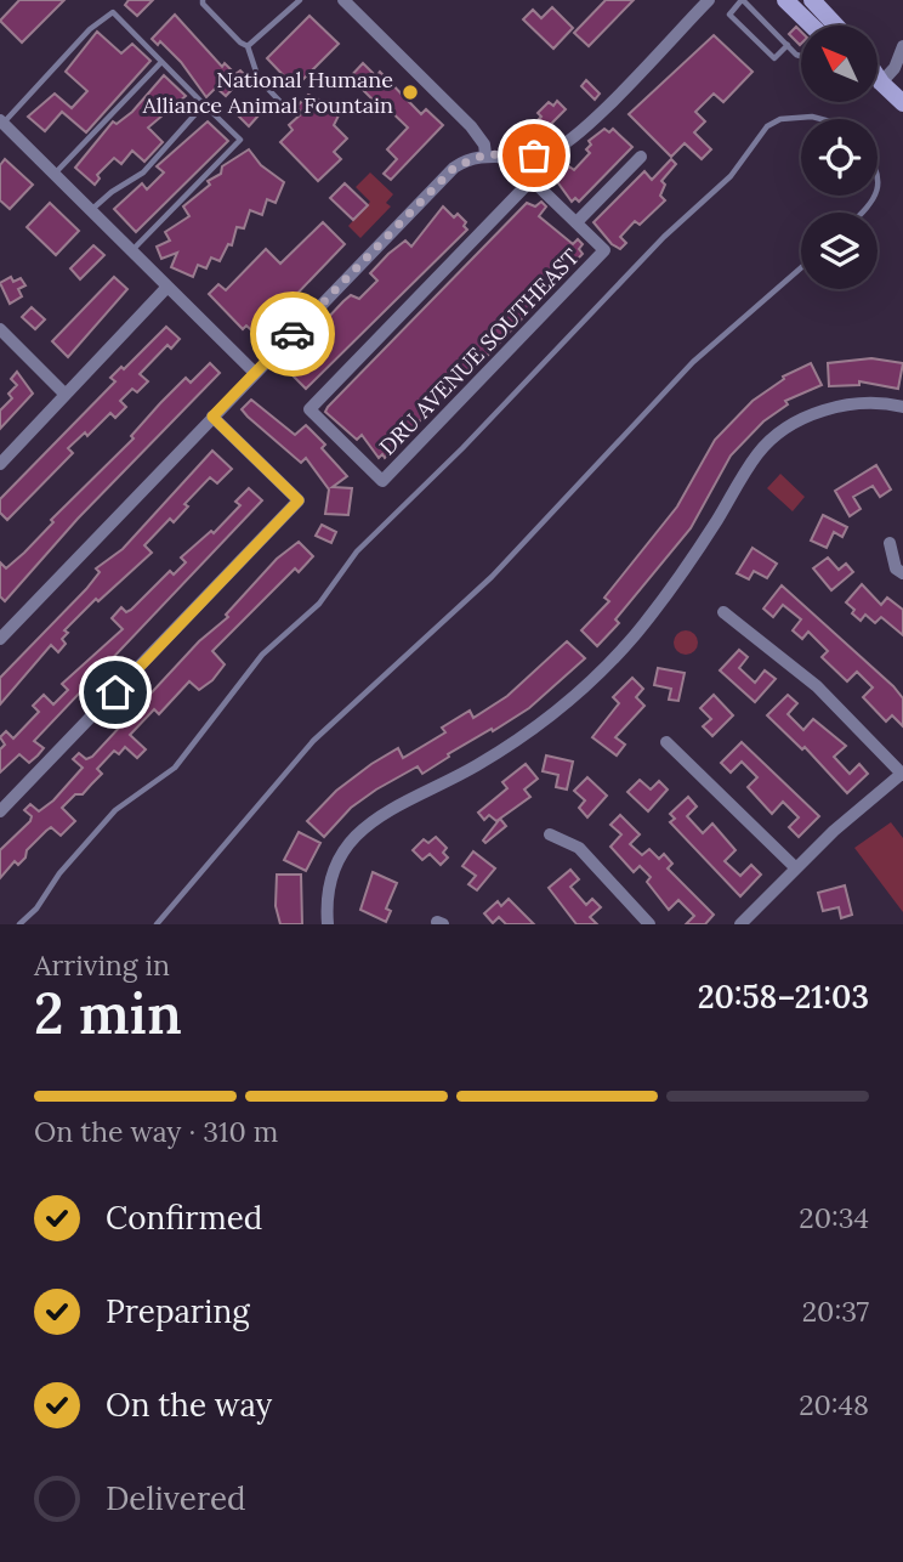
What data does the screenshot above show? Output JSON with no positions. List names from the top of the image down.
{
  "streets": {
    "street": ["DRU AVENUE SOUTHEAST"]
  },
  "places": ["National Humane Alliance Animal Fountain"],
  "north": "top left",
  "page": {
    "heading": ["2 min", "Arriving in", "20:58–21:03"],
    "bar": "On the way · 310 m",
    "list": [
      ["Confirmed", "20:34"],
      ["Preparing", "20:37"],
      ["On the way", "20:48"],
      "Delivered"
    ]
  }
}
